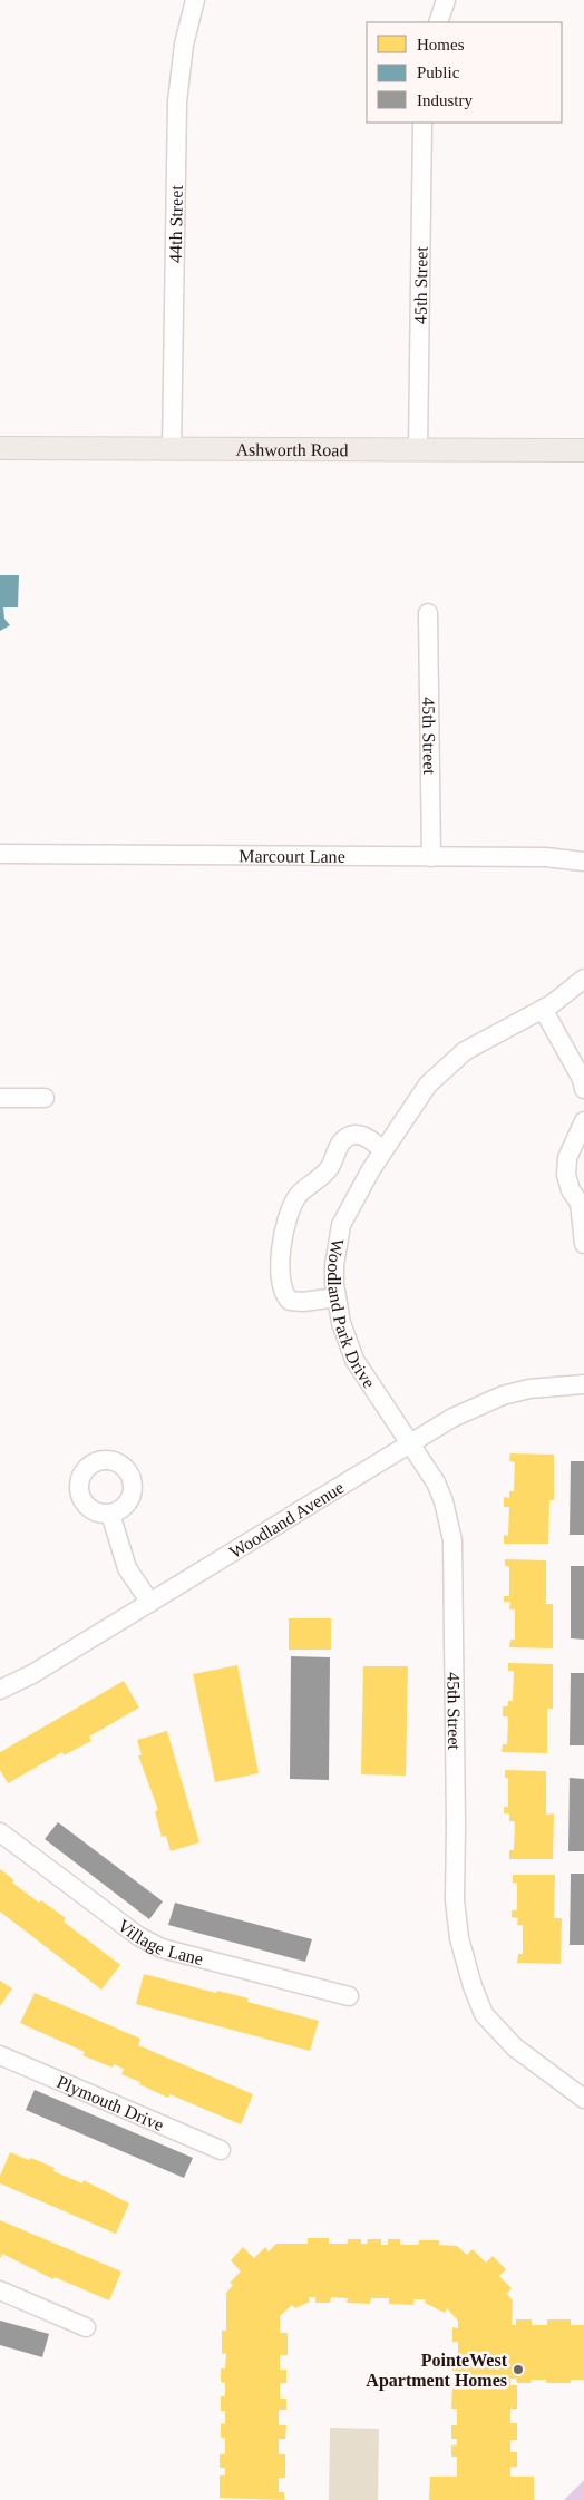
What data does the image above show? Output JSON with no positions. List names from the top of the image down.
{
  "streets": {
    "main road": ["Ashworth Road"],
    "street": [
      "44th Street",
      "45th Street",
      "Marcourt Lane",
      "Woodland Park Drive",
      "Woodland Avenue",
      "Village Lane",
      "Plymouth Drive"
    ]
  },
  "crossings": [
    ["44th Street", "Ashworth Road"],
    ["45th Street", "Ashworth Road"],
    ["45th Street", "Marcourt Lane"],
    ["45th Street", "Woodland Park Drive"],
    ["45th Street", "Woodland Avenue"],
    ["Woodland Park Drive", "Woodland Avenue"]
  ],
  "places": ["PointeWest Apartment Homes"],
  "legend": ["Homes", "Public", "Industry"]
}
